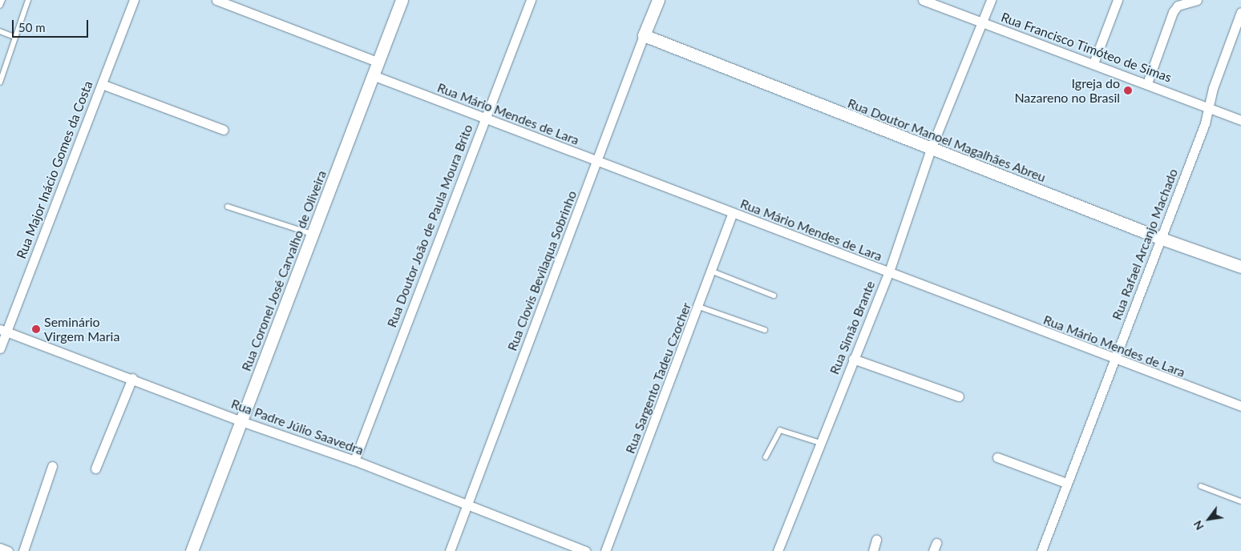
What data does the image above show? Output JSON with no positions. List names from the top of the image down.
{
  "streets": {
    "street": [
      "Rua Francisco Timóteo de Simas",
      "Rua Mário Mendes de Lara",
      "Rua Doutor Manoel Magalhães Abreu",
      "Rua Major Inácio Gomes da Costa",
      "Rua Doutor João de Paula Moura Brito",
      "Rua Rafael Arcanjo Machado",
      "Rua Coronel José Carvalho de Oliveira",
      "Rua Clovis Bevilaqua Sobrinho",
      "Rua Simão Brante",
      "Rua Sargento Tadeu Czocher",
      "Rua Padre Júlio Saavedra"
    ]
  },
  "crossings": [
    ["Rua Francisco Timóteo de Simas", "Rua Rafael Arcanjo Machado"],
    ["Rua Francisco Timóteo de Simas", "Rua Simão Brante"],
    ["Rua Mário Mendes de Lara", "Rua Doutor João de Paula Moura Brito"],
    ["Rua Mário Mendes de Lara", "Rua Rafael Arcanjo Machado"],
    ["Rua Mário Mendes de Lara", "Rua Coronel José Carvalho de Oliveira"],
    ["Rua Mário Mendes de Lara", "Rua Clovis Bevilaqua Sobrinho"],
    ["Rua Mário Mendes de Lara", "Rua Simão Brante"],
    ["Rua Mário Mendes de Lara", "Rua Sargento Tadeu Czocher"],
    ["Rua Doutor Manoel Magalhães Abreu", "Rua Rafael Arcanjo Machado"],
    ["Rua Doutor Manoel Magalhães Abreu", "Rua Clovis Bevilaqua Sobrinho"],
    ["Rua Doutor Manoel Magalhães Abreu", "Rua Simão Brante"],
    ["Rua Major Inácio Gomes da Costa", "Rua Padre Júlio Saavedra"],
    ["Rua Doutor João de Paula Moura Brito", "Rua Padre Júlio Saavedra"],
    ["Rua Coronel José Carvalho de Oliveira", "Rua Padre Júlio Saavedra"],
    ["Rua Clovis Bevilaqua Sobrinho", "Rua Padre Júlio Saavedra"]
  ],
  "places": ["Igreja do Nazareno no Brasil", "Seminário Virgem Maria"],
  "scale_bar": "50 m",
  "north": "bottom left"
}
